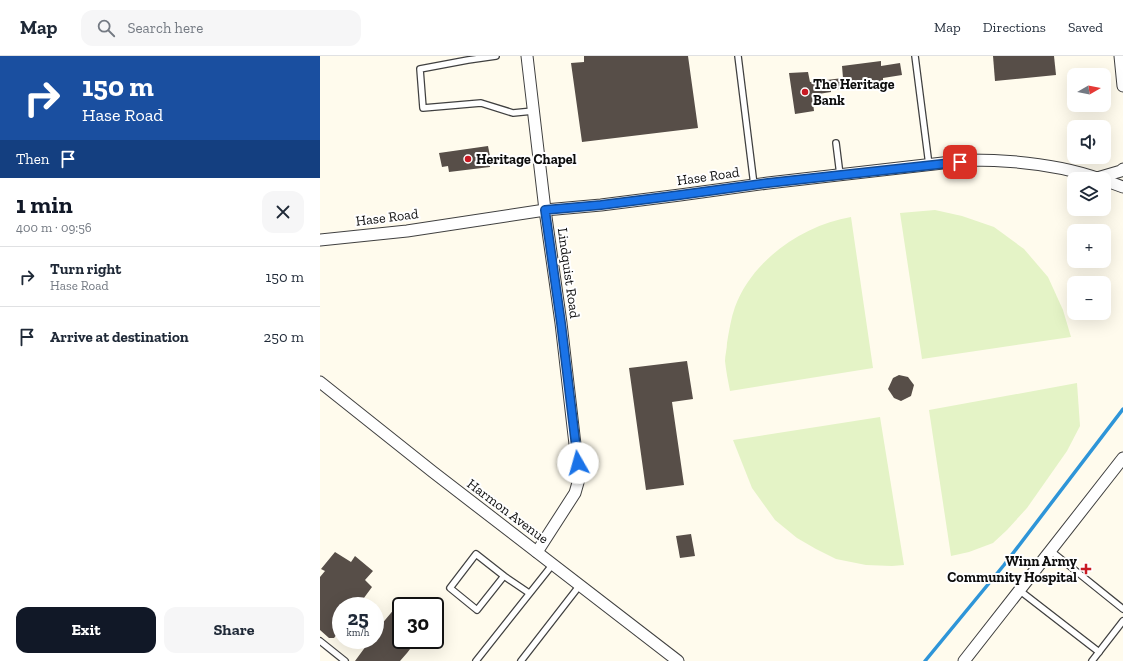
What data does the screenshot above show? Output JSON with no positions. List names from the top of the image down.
{
  "streets": {
    "street": ["Hase Road", "Lindquist Road", "Harmon Avenue"]
  },
  "crossings": [
    ["Hase Road", "Lindquist Road"],
    ["Lindquist Road", "Harmon Avenue"]
  ],
  "places": {
    "other": ["The Heritage Bank", "Heritage Chapel"],
    "health": ["Winn Army Community Hospital"]
  },
  "north": "right",
  "page": {
    "header": "Map",
    "search": "Search here",
    "nav": ["Map", "Directions", "Saved"],
    "turn": ["150 m", "Hase Road"],
    "map_buttons": ["+", "−"],
    "then": "Then",
    "heading": ["1 min", "400 m · 09:56"],
    "list": [
      {
        "name": "Turn right",
        "note": "Hase Road",
        "value": "150 m"
      },
      {
        "name": "Arrive at destination",
        "value": "250 m"
      }
    ],
    "speed": "25 km/h",
    "limit": "30",
    "buttons": ["Exit", "Share"]
  }
}
